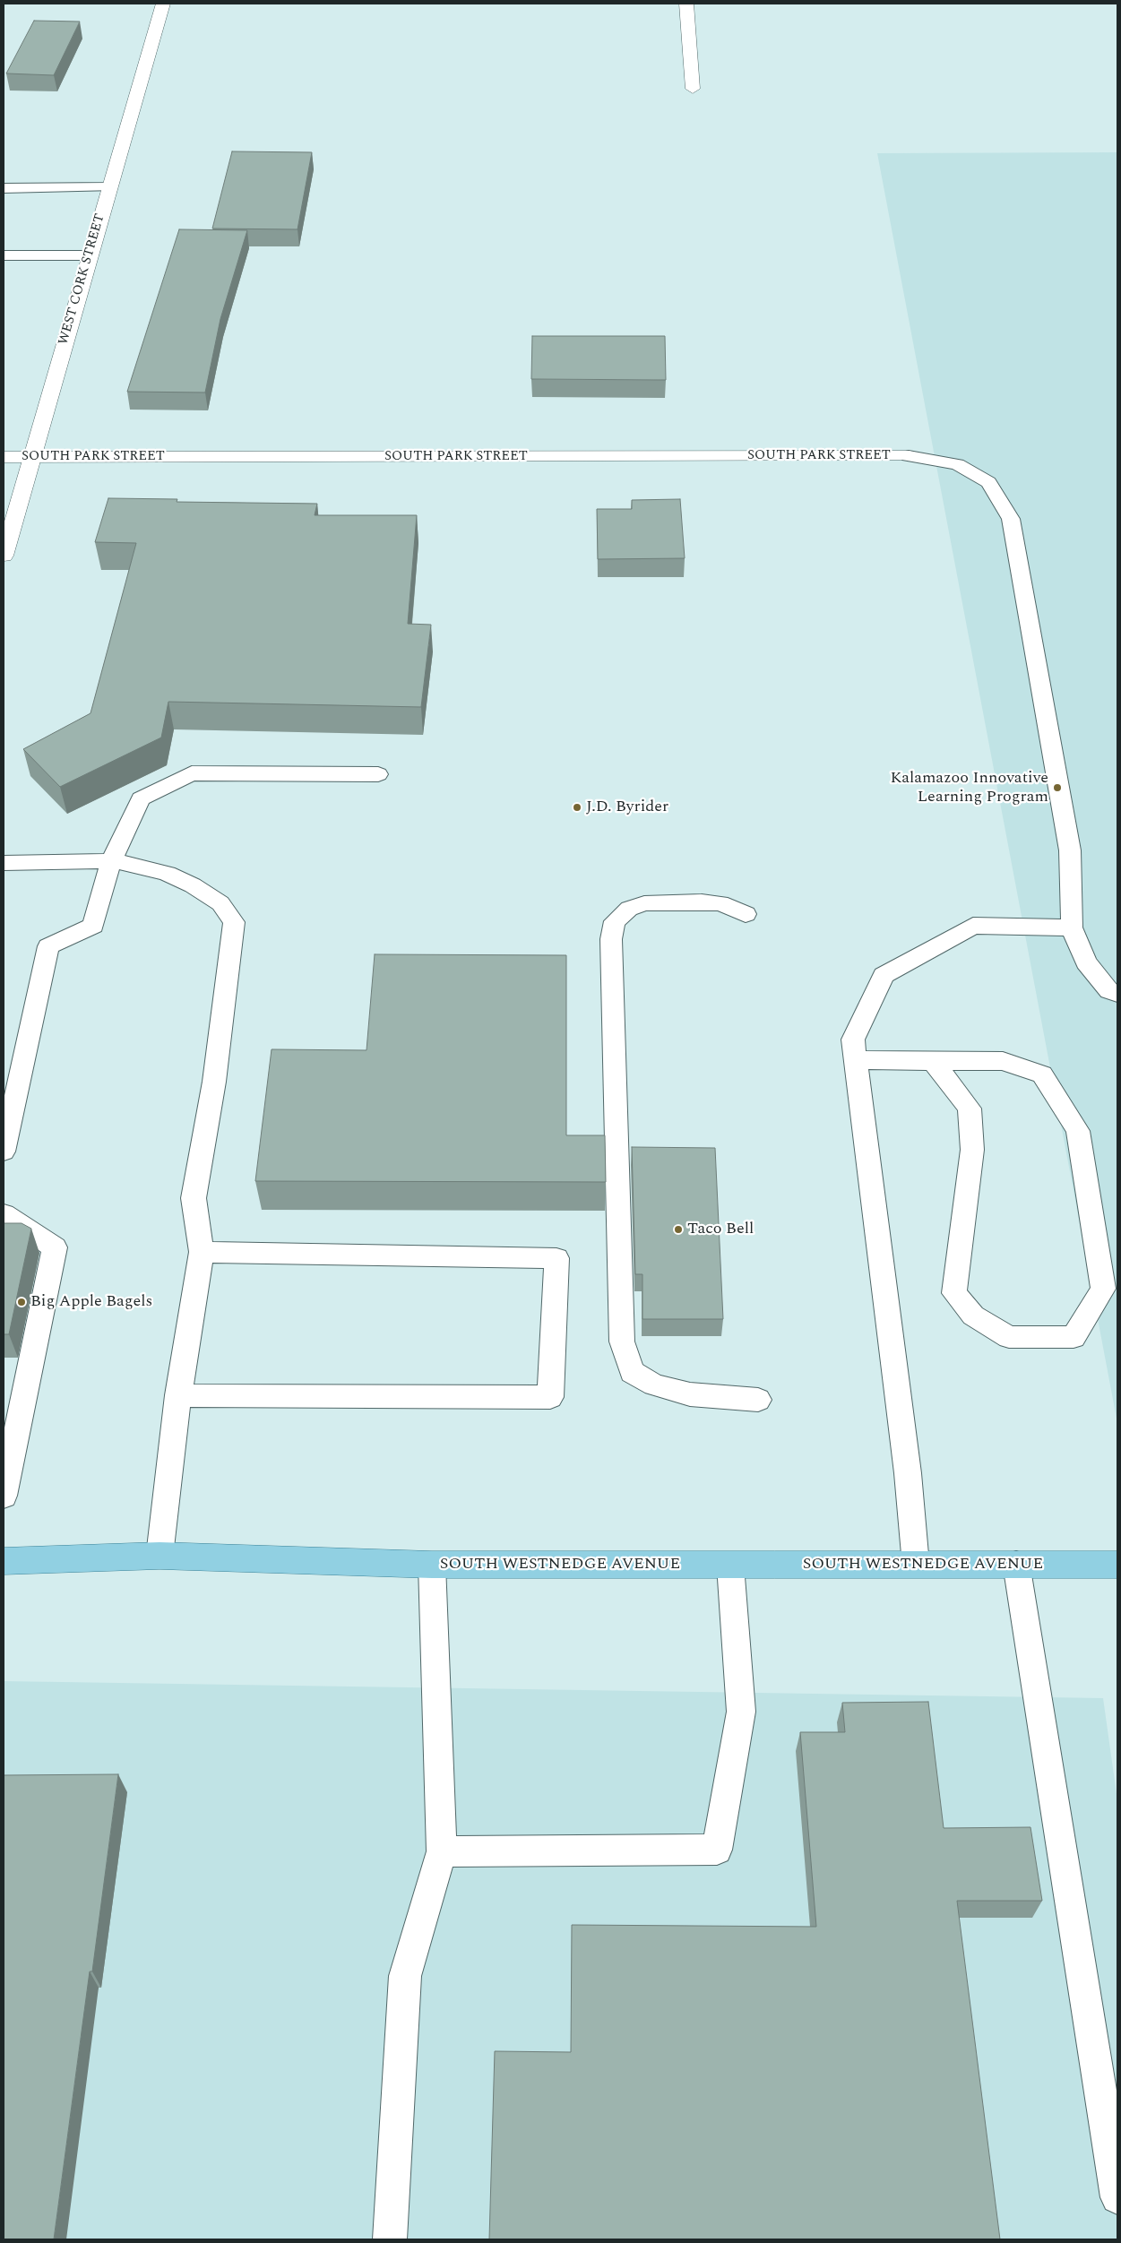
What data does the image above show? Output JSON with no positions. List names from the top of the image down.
{
  "streets": {
    "main road": ["SOUTH WESTNEDGE AVENUE"],
    "street": ["WEST CORK STREET", "SOUTH PARK STREET"]
  },
  "crossings": [
    ["WEST CORK STREET", "SOUTH PARK STREET"]
  ],
  "places": [
    "Kalamazoo Innovative Learning Program",
    "J.D. Byrider",
    "Taco Bell",
    "Big Apple Bagels"
  ]
}
